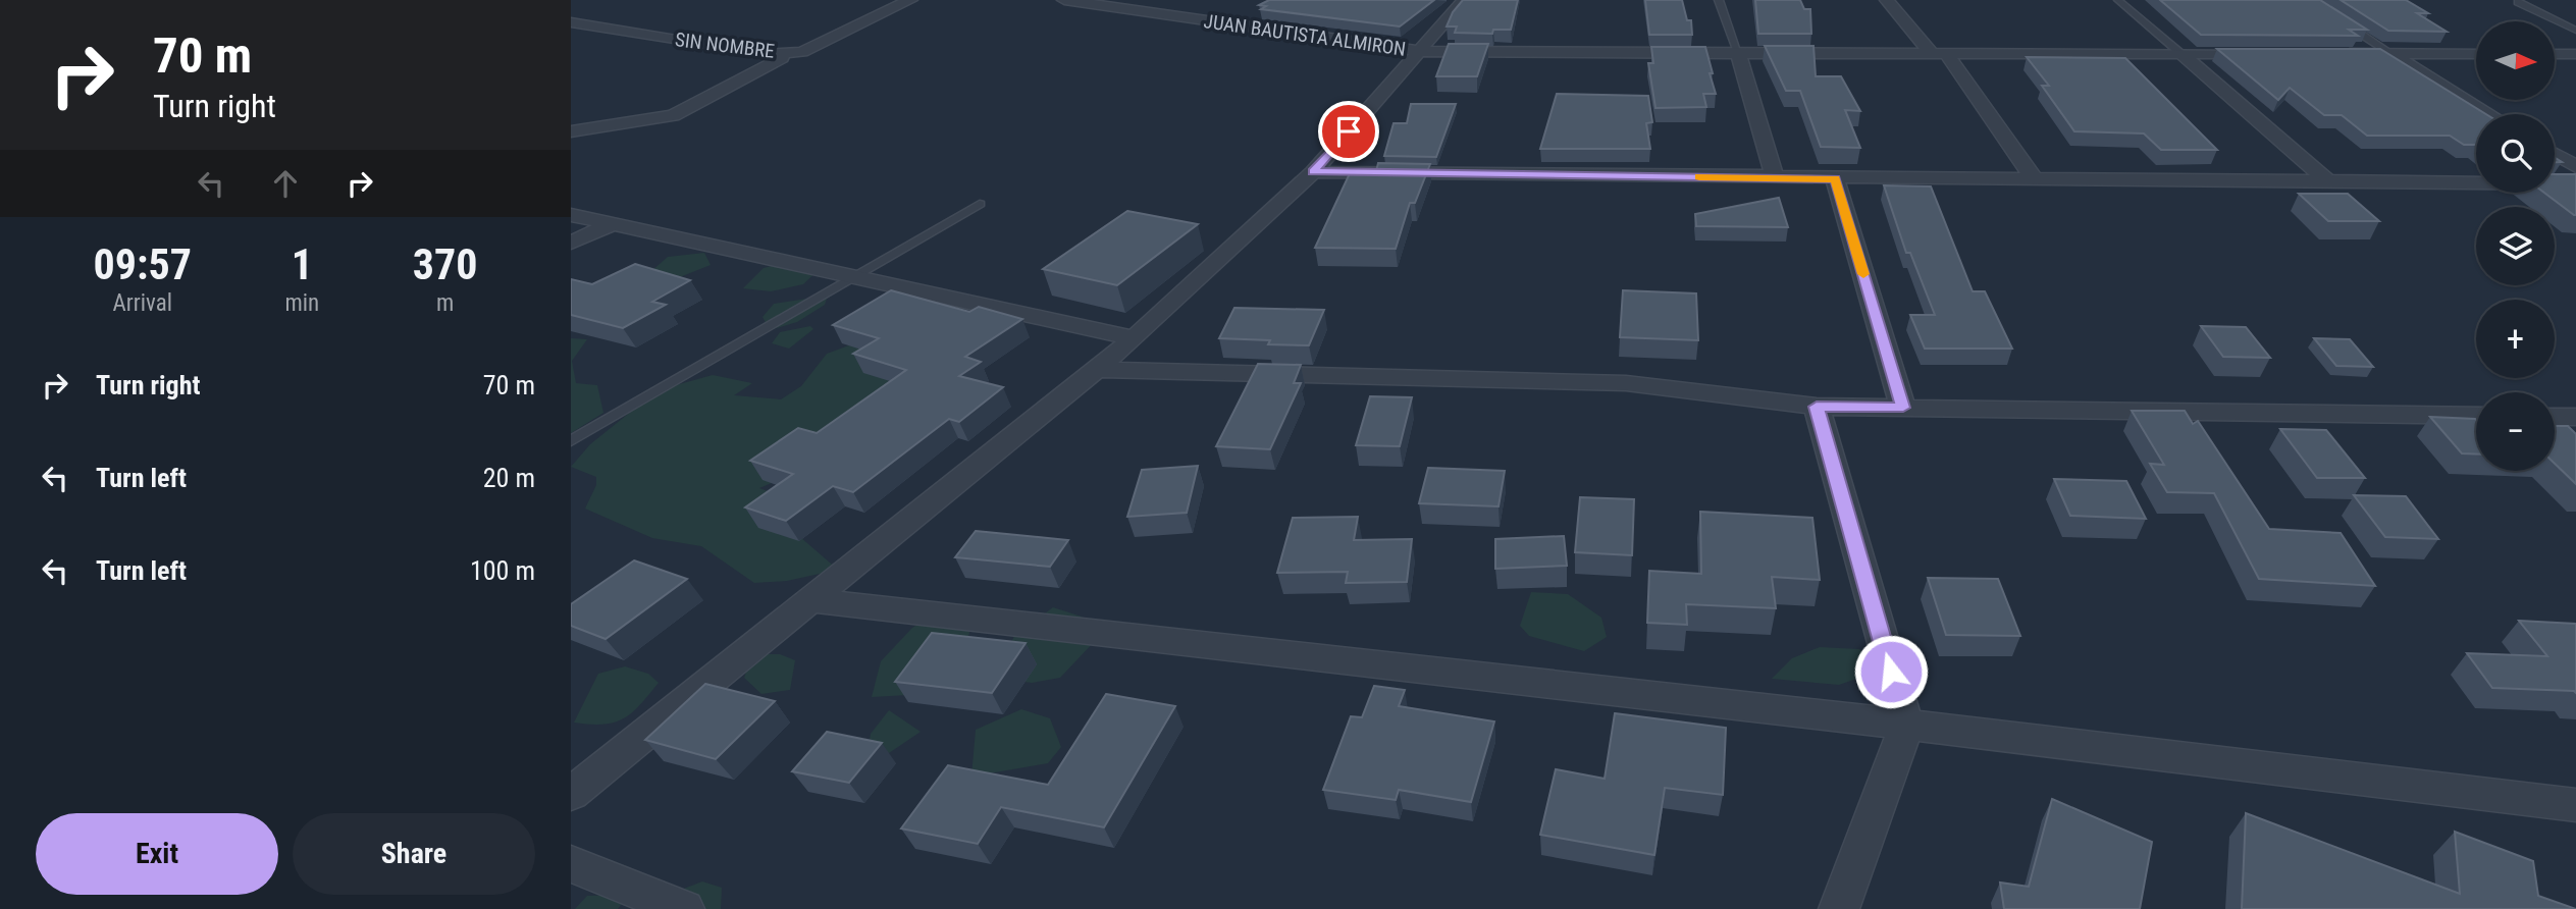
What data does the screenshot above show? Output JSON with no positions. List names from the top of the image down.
{
  "streets": {
    "street": ["JUAN BAUTISTA ALMIRON", "SIN NOMBRE"]
  },
  "north": "right",
  "page": {
    "turn": ["70 m", "Turn right"],
    "map_buttons": ["+", "−"],
    "eta": [
      "09:57",
      "Arrival",
      "1",
      "min",
      "370",
      "m"
    ],
    "list": [
      {
        "name": "Turn right",
        "value": "70 m"
      },
      {
        "name": "Turn left",
        "value": "20 m"
      },
      {
        "name": "Turn left",
        "value": "100 m"
      }
    ],
    "buttons": ["Exit", "Share"]
  }
}
